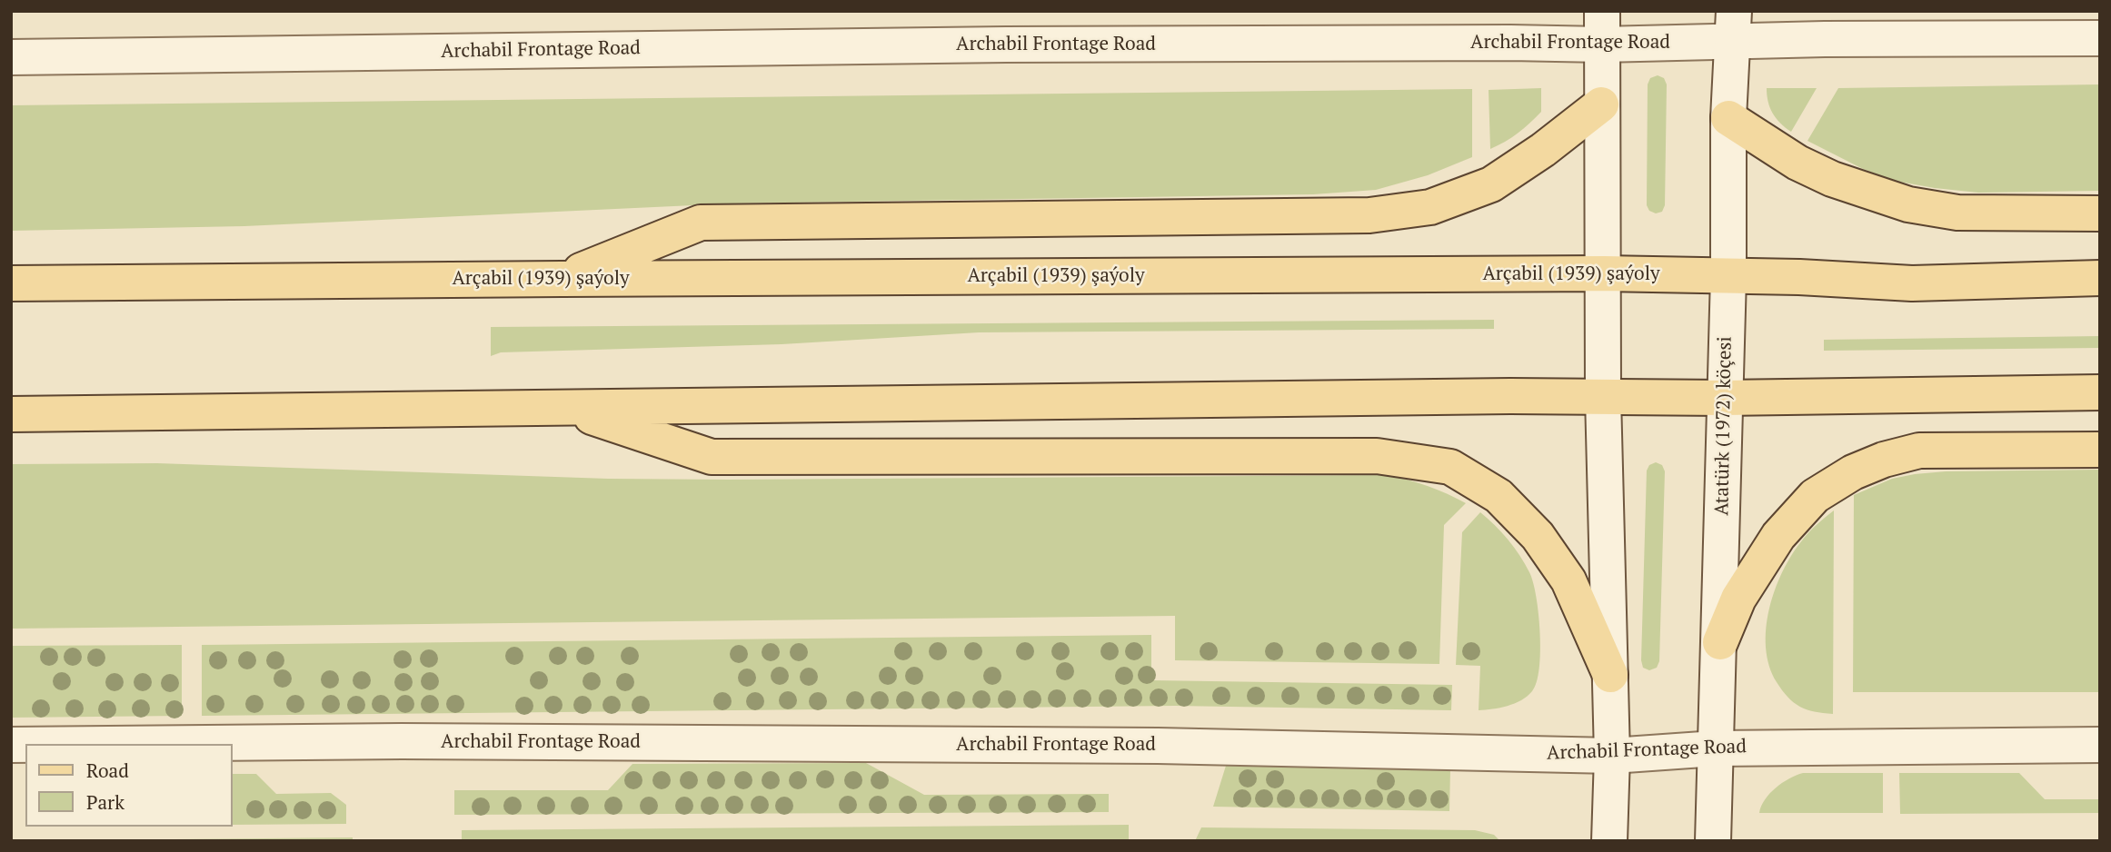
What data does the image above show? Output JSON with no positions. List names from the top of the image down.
{
  "streets": {
    "main road": ["Arçabil (1939) şaýoly"],
    "street": ["Archabil Frontage Road", "Atatürk (1972) köçesi"]
  },
  "crossings": [
    ["Archabil Frontage Road", "Atatürk (1972) köçesi"],
    ["Arçabil (1939) şaýoly", "Atatürk (1972) köçesi"]
  ],
  "legend": ["Road", "Park"]
}
